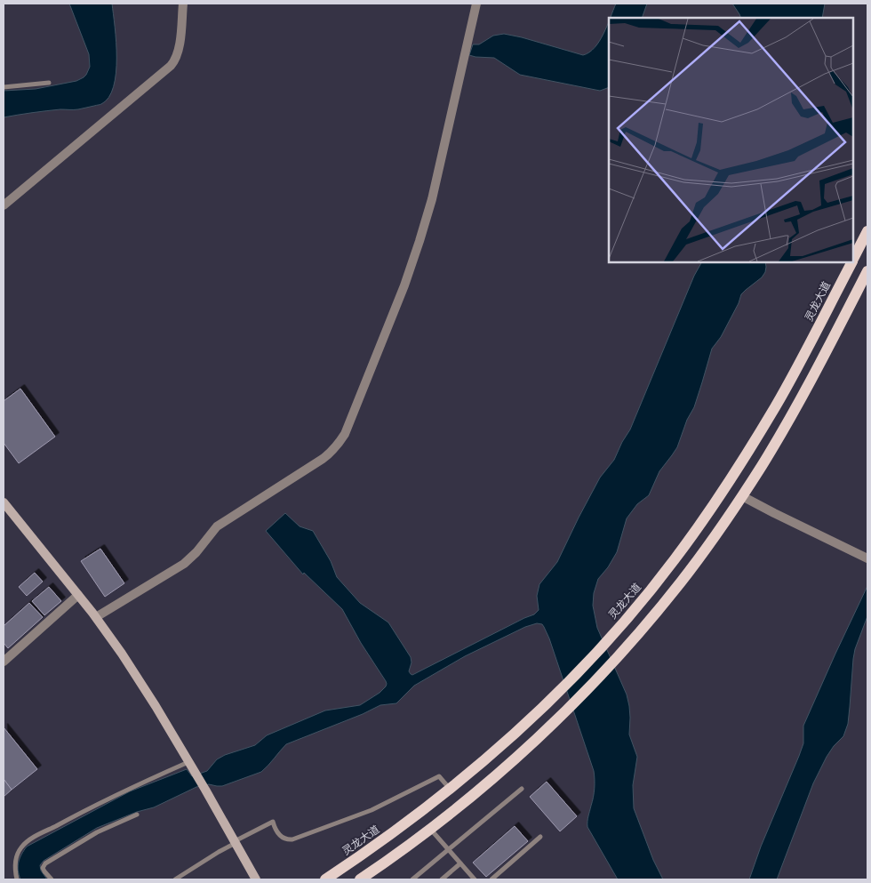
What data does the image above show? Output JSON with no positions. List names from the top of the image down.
{
  "streets": {
    "main road": ["灵龙大道"]
  }
}
